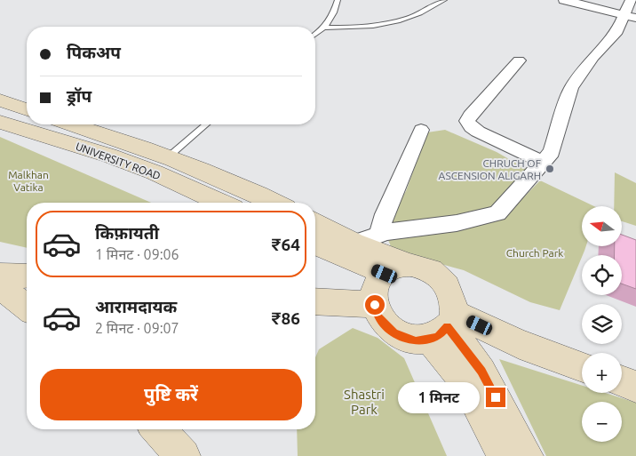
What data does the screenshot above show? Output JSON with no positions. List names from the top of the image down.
{
  "streets": {
    "main road": ["UNIVERSITY ROAD"]
  },
  "parks": ["Malkhan Vatika", "Church Park", "Shastri Park"],
  "places": ["CHRUCH OF ASCENSION ALIGARH"],
  "north": "left",
  "page": {
    "banner": ["पिकअप", "ड्रॉप"],
    "map_buttons": ["+", "−"],
    "list": [
      {
        "name": "किफ़ायती",
        "note": "1 मिनट · 09:06",
        "value": "₹64"
      },
      {
        "name": "आरामदायक",
        "note": "2 मिनट · 09:07",
        "value": "₹86"
      }
    ],
    "buttons": "पुष्टि करें",
    "bubble": "1 मिनट"
  }
}
